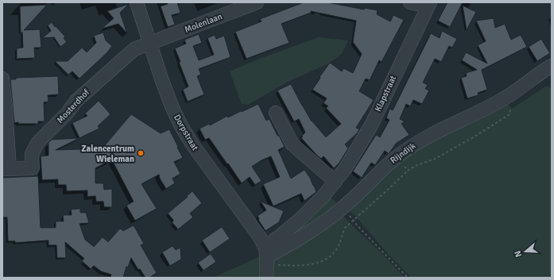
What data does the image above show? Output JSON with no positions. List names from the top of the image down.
{
  "streets": {
    "street": [
      "Molenlaan",
      "Klapstraat",
      "Mosterdhof",
      "Dorpstraat",
      "Rijndijk"
    ]
  },
  "crossings": [
    ["Molenlaan", "Mosterdhof"],
    ["Molenlaan", "Dorpstraat"],
    ["Klapstraat", "Dorpstraat"],
    ["Klapstraat", "Rijndijk"],
    ["Mosterdhof", "Dorpstraat"],
    ["Dorpstraat", "Rijndijk"]
  ],
  "places": ["Zalencentrum Wieleman"],
  "north": "left"
}
